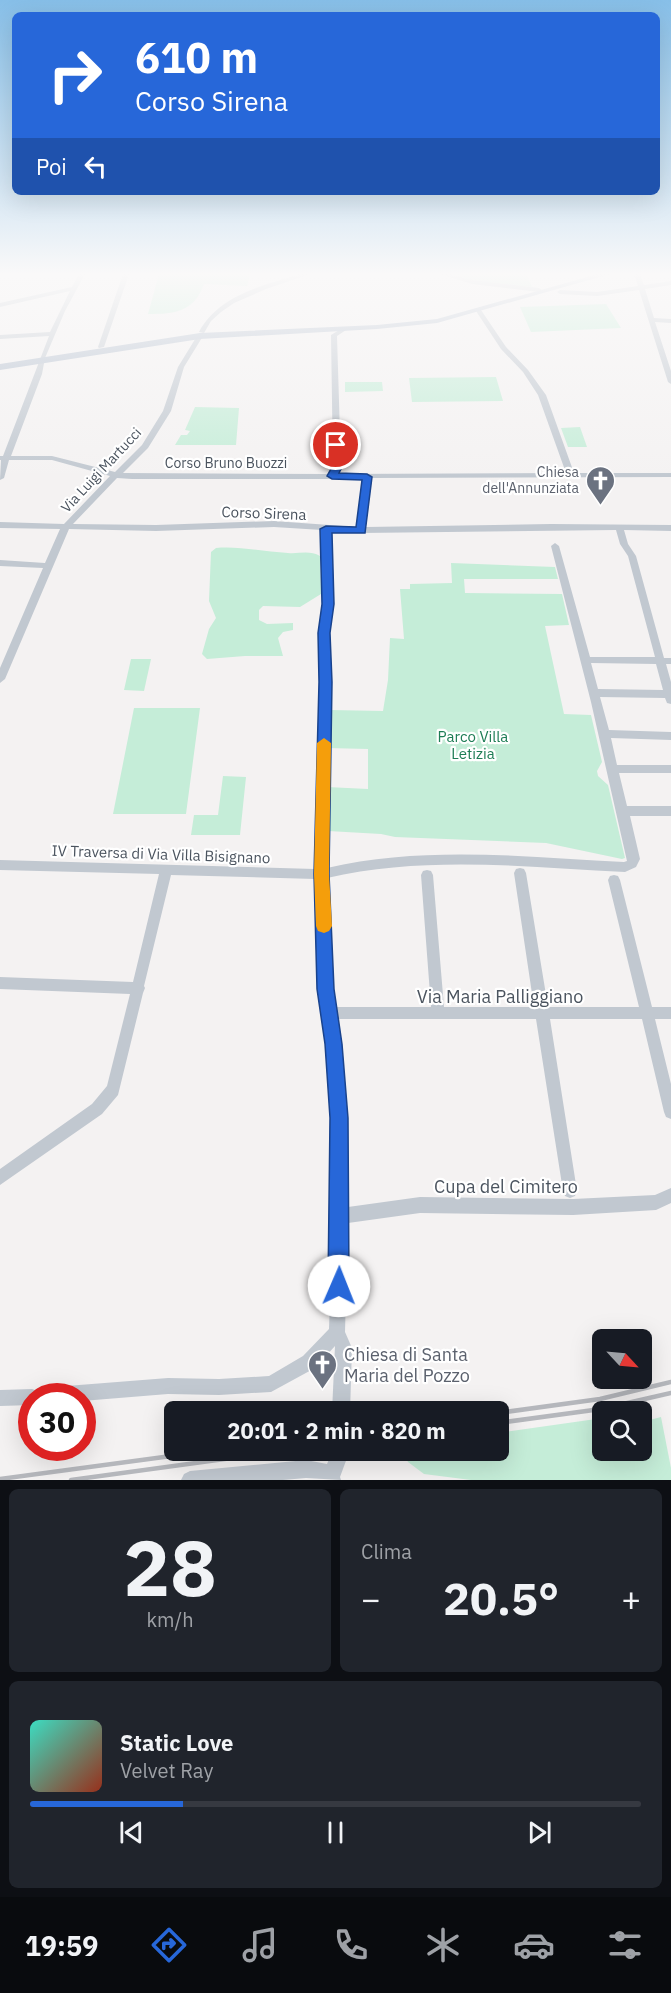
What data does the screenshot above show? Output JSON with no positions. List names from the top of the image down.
{
  "streets": {
    "street": [
      "Corso Bruno Buozzi",
      "Via Luigi Martucci",
      "Corso Sirena",
      "IV Traversa di Via Villa Bisignano",
      "Via Maria Palliggiano",
      "Cupa del Cimitero"
    ]
  },
  "crossings": [
    ["Corso Bruno Buozzi", "Via Luigi Martucci"],
    ["Via Luigi Martucci", "Corso Sirena"]
  ],
  "parks": ["Parco Villa Letizia"],
  "places": {
    "church": ["Chiesa dell'Annunziata", "Chiesa di Santa Maria del Pozzo"]
  },
  "north": "bottom right",
  "page": {
    "turn": ["610 m", "Corso Sirena"],
    "then": "Poi",
    "limit": "30",
    "trip": "20:01 · 2 min · 820 m",
    "tile": [
      ["28", "km/h"],
      "Clima"
    ],
    "heat": ["−", "20.5°", "+"],
    "song": ["Static Love", "Velvet Ray"],
    "tabs": "19:59"
  }
}
